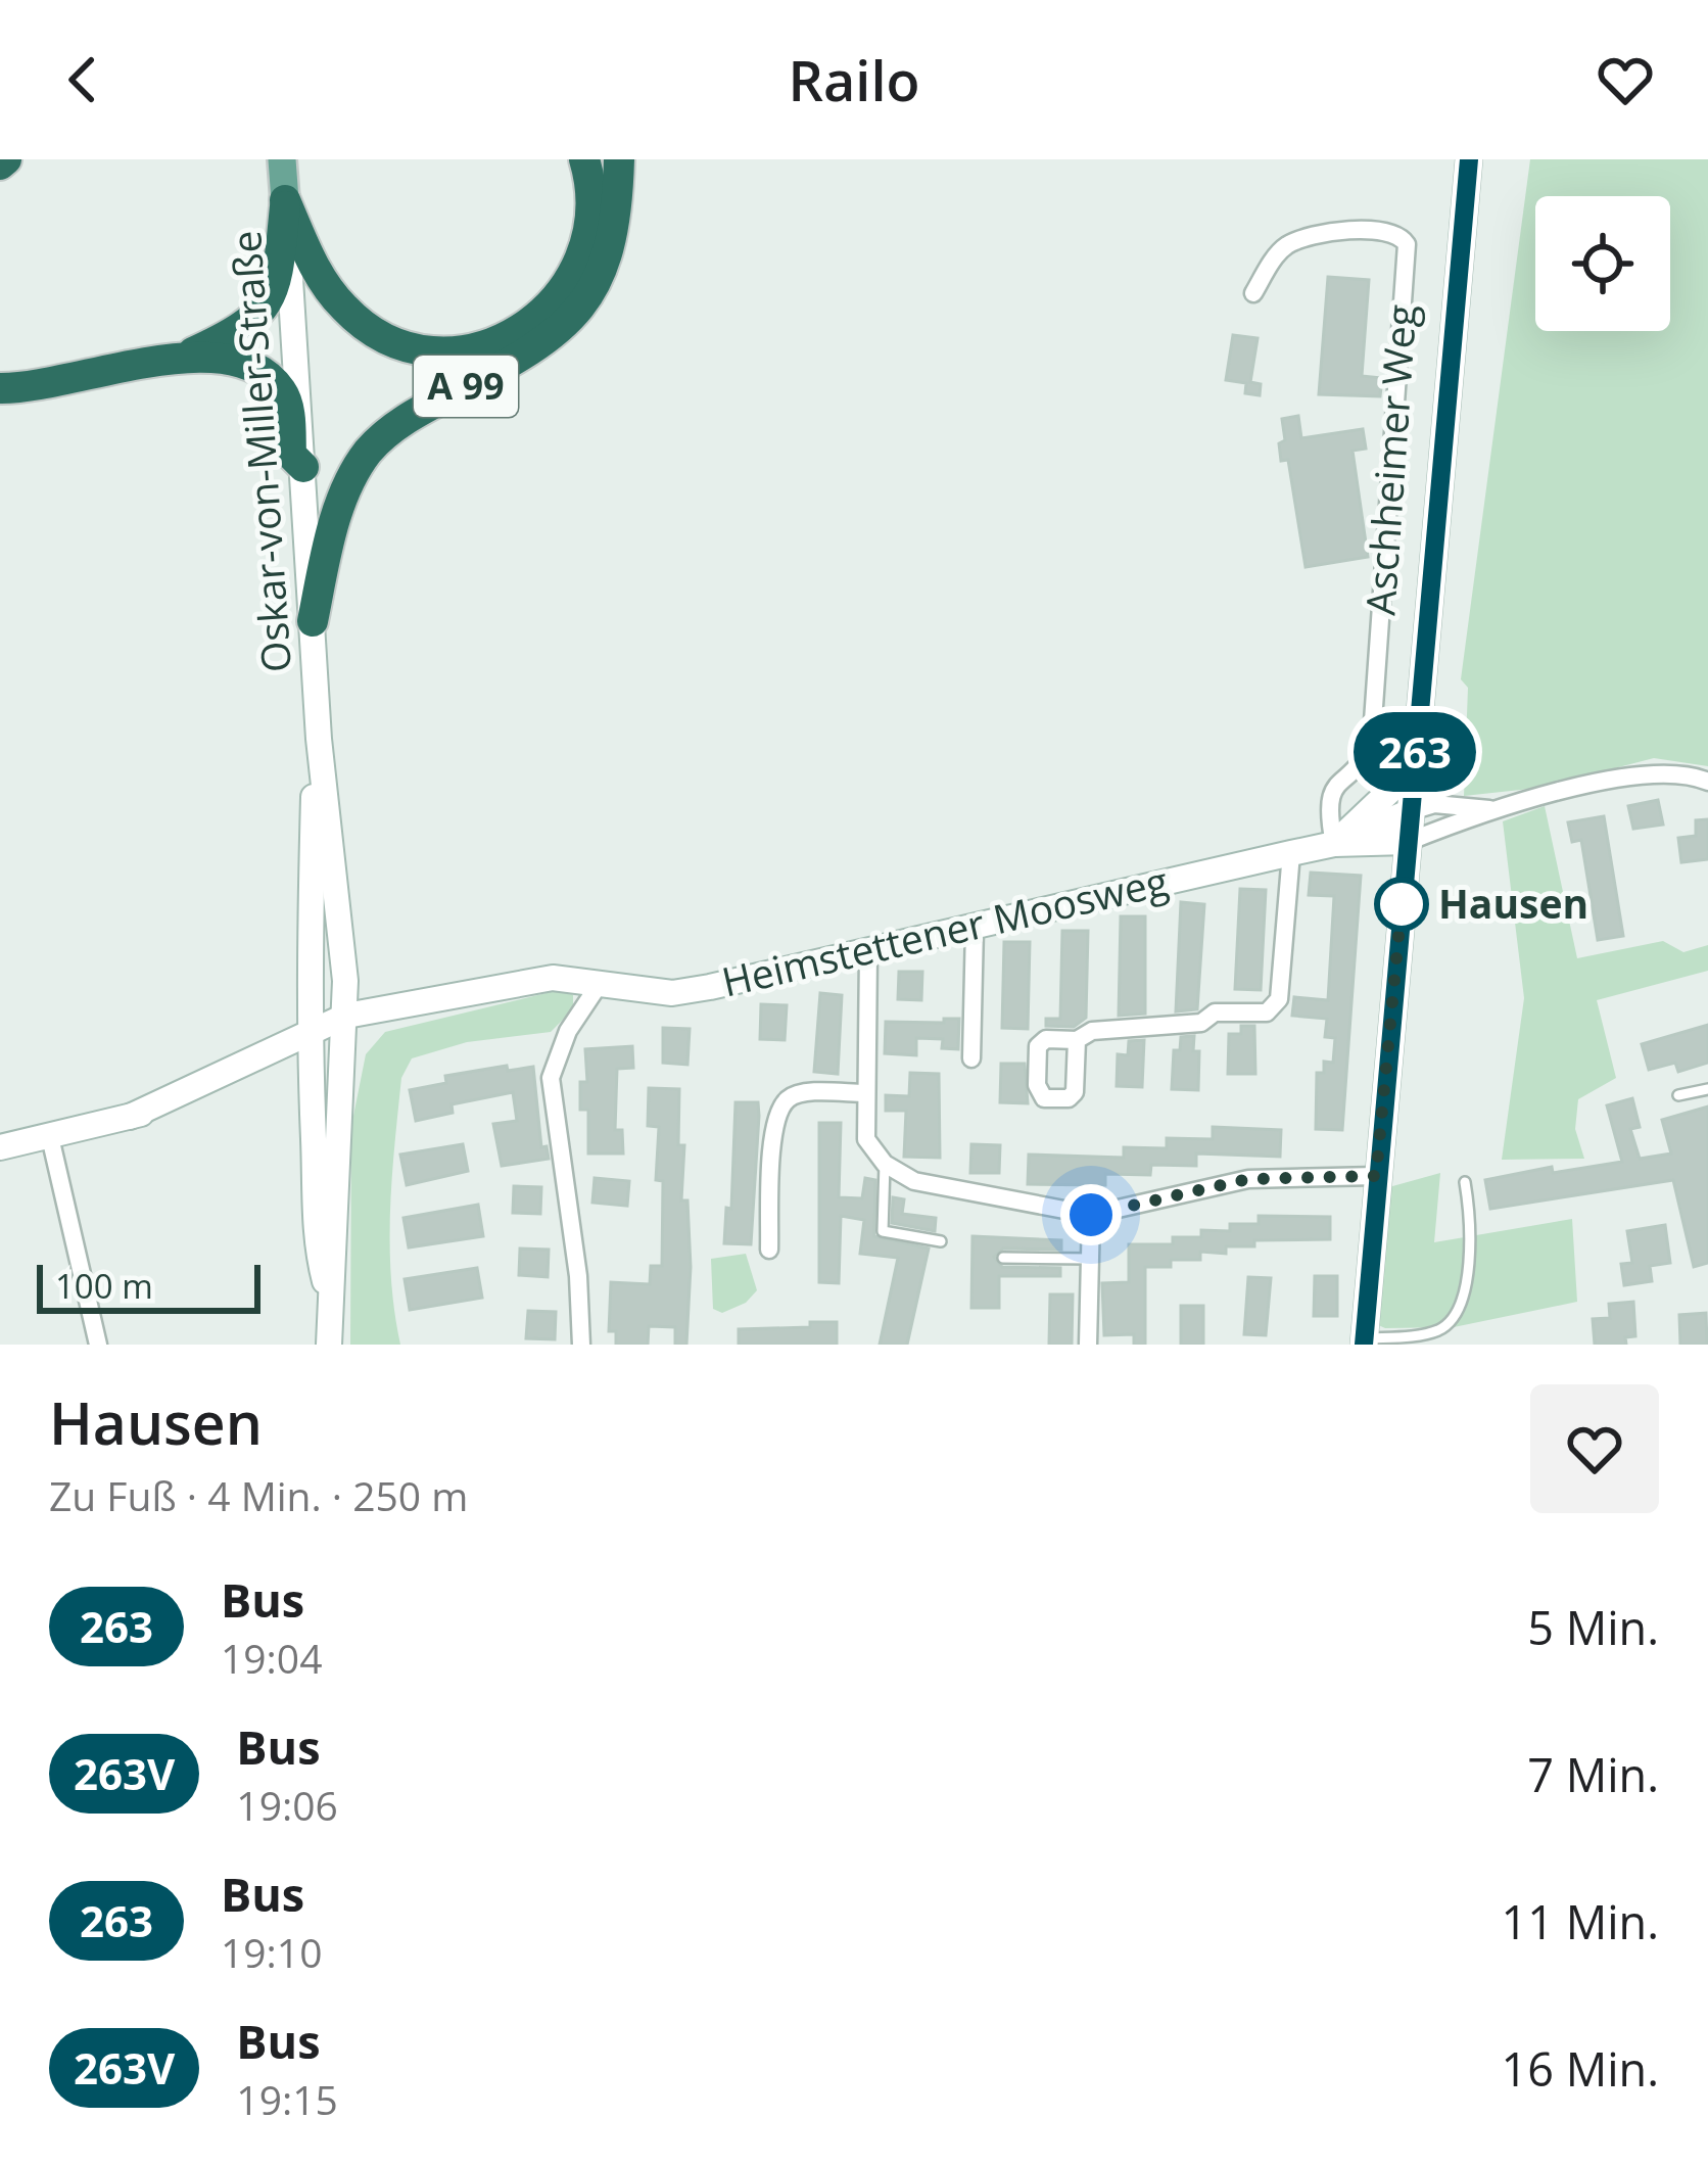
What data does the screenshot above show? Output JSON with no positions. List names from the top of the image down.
{
  "streets": {
    "highway": ["A 99"],
    "main road": ["Oskar-von-Miller-Straße"],
    "street": ["Aschheimer Weg", "Heimstettener Moosweg"]
  },
  "crossings": [
    ["A 99", "Oskar-von-Miller-Straße"],
    ["Oskar-von-Miller-Straße", "Heimstettener Moosweg"],
    ["Aschheimer Weg", "Heimstettener Moosweg"]
  ],
  "places": ["Hausen"],
  "lines": ["bus line 263"],
  "scale_bar": "100 m",
  "page": {
    "header": "Railo",
    "on_map": "263",
    "scale": "100 m",
    "heading": ["Hausen", "Zu Fuß · 4 Min. · 250 m"],
    "list": [
      {
        "mark": "263",
        "name": "Bus",
        "note": "19:04",
        "value": "5 Min."
      },
      {
        "mark": "263V",
        "name": "Bus",
        "note": "19:06",
        "value": "7 Min."
      },
      {
        "mark": "263",
        "name": "Bus",
        "note": "19:10",
        "value": "11 Min."
      },
      {
        "mark": "263V",
        "name": "Bus",
        "note": "19:15",
        "value": "16 Min."
      }
    ]
  }
}
